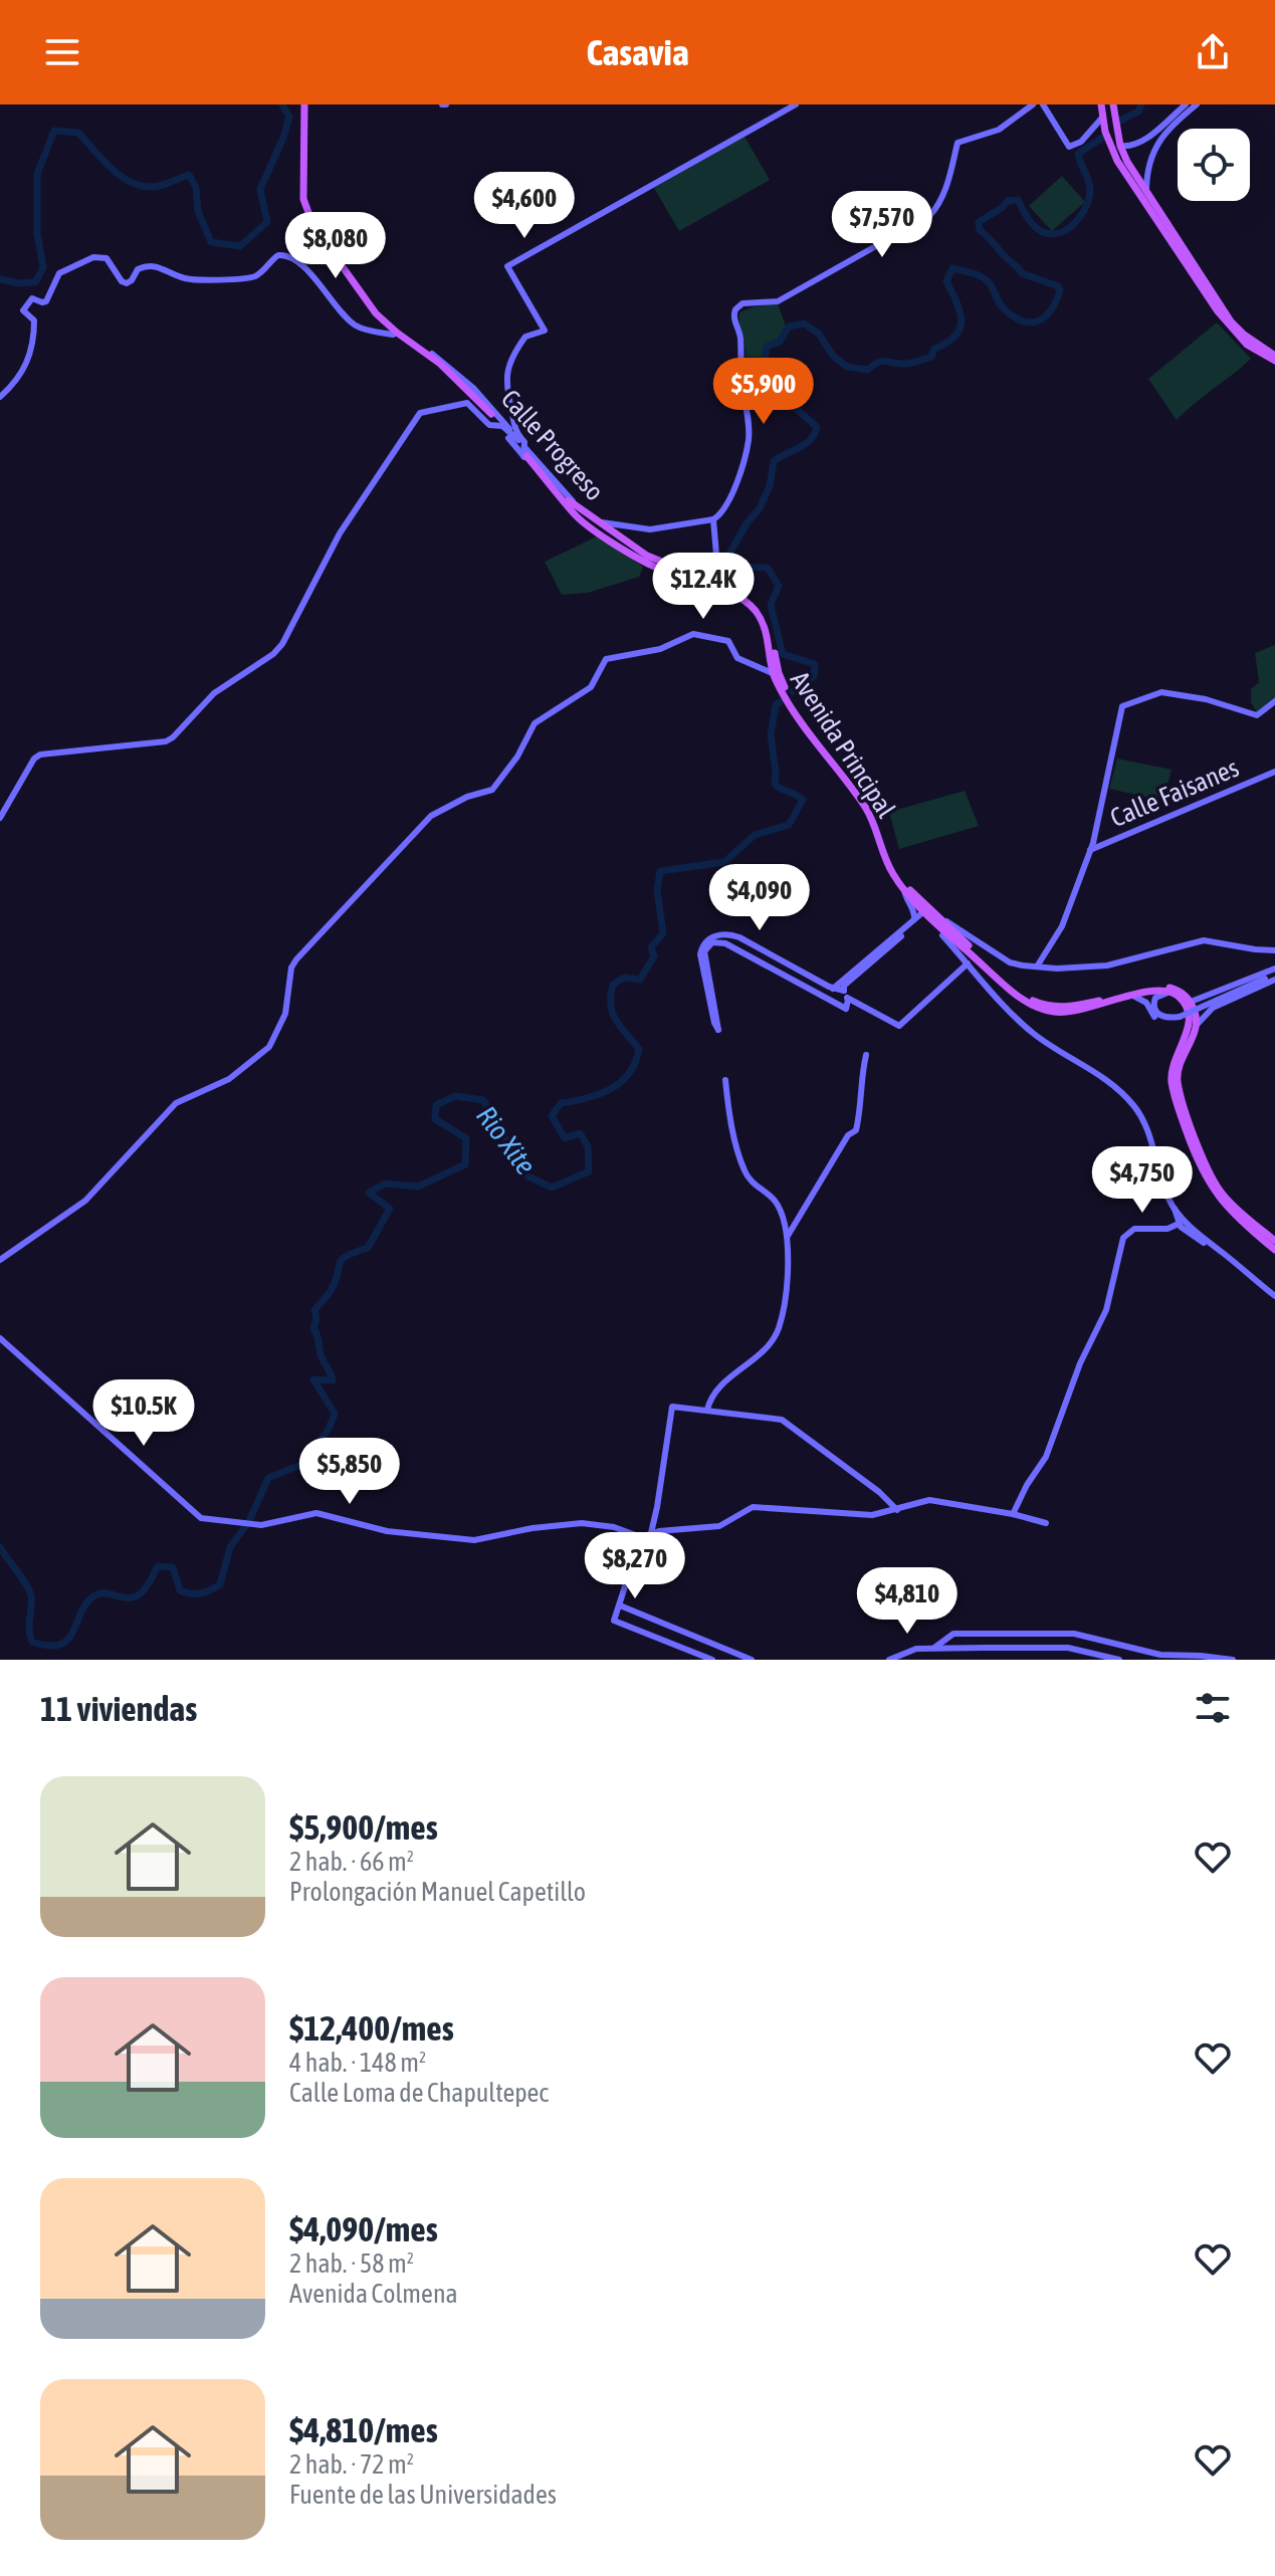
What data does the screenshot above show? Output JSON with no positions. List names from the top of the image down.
{
  "streets": {
    "main road": ["Calle Progreso", "Avenida Principal"],
    "street": ["Calle Faisanes"]
  },
  "crossings": [
    ["Calle Progreso", "Avenida Principal"]
  ],
  "water": ["Rio Xite"],
  "page": {
    "header": "Casavia",
    "price": [
      "$4,600",
      "$7,570",
      "$8,080",
      "$5,900",
      "$12.4K",
      "$4,090",
      "$4,750",
      "$10.5K",
      "$5,850",
      "$8,270",
      "$4,810"
    ],
    "heading": "11 viviendas",
    "list": [
      {
        "name": "$5,900/mes",
        "note": "2 hab. · 66 m² · Prolongación Manuel Capetillo"
      },
      {
        "name": "$12,400/mes",
        "note": "4 hab. · 148 m² · Calle Loma de Chapultepec"
      },
      {
        "name": "$4,090/mes",
        "note": "2 hab. · 58 m² · Avenida Colmena"
      },
      {
        "name": "$4,810/mes",
        "note": "2 hab. · 72 m² · Fuente de las Universidades"
      }
    ]
  }
}
